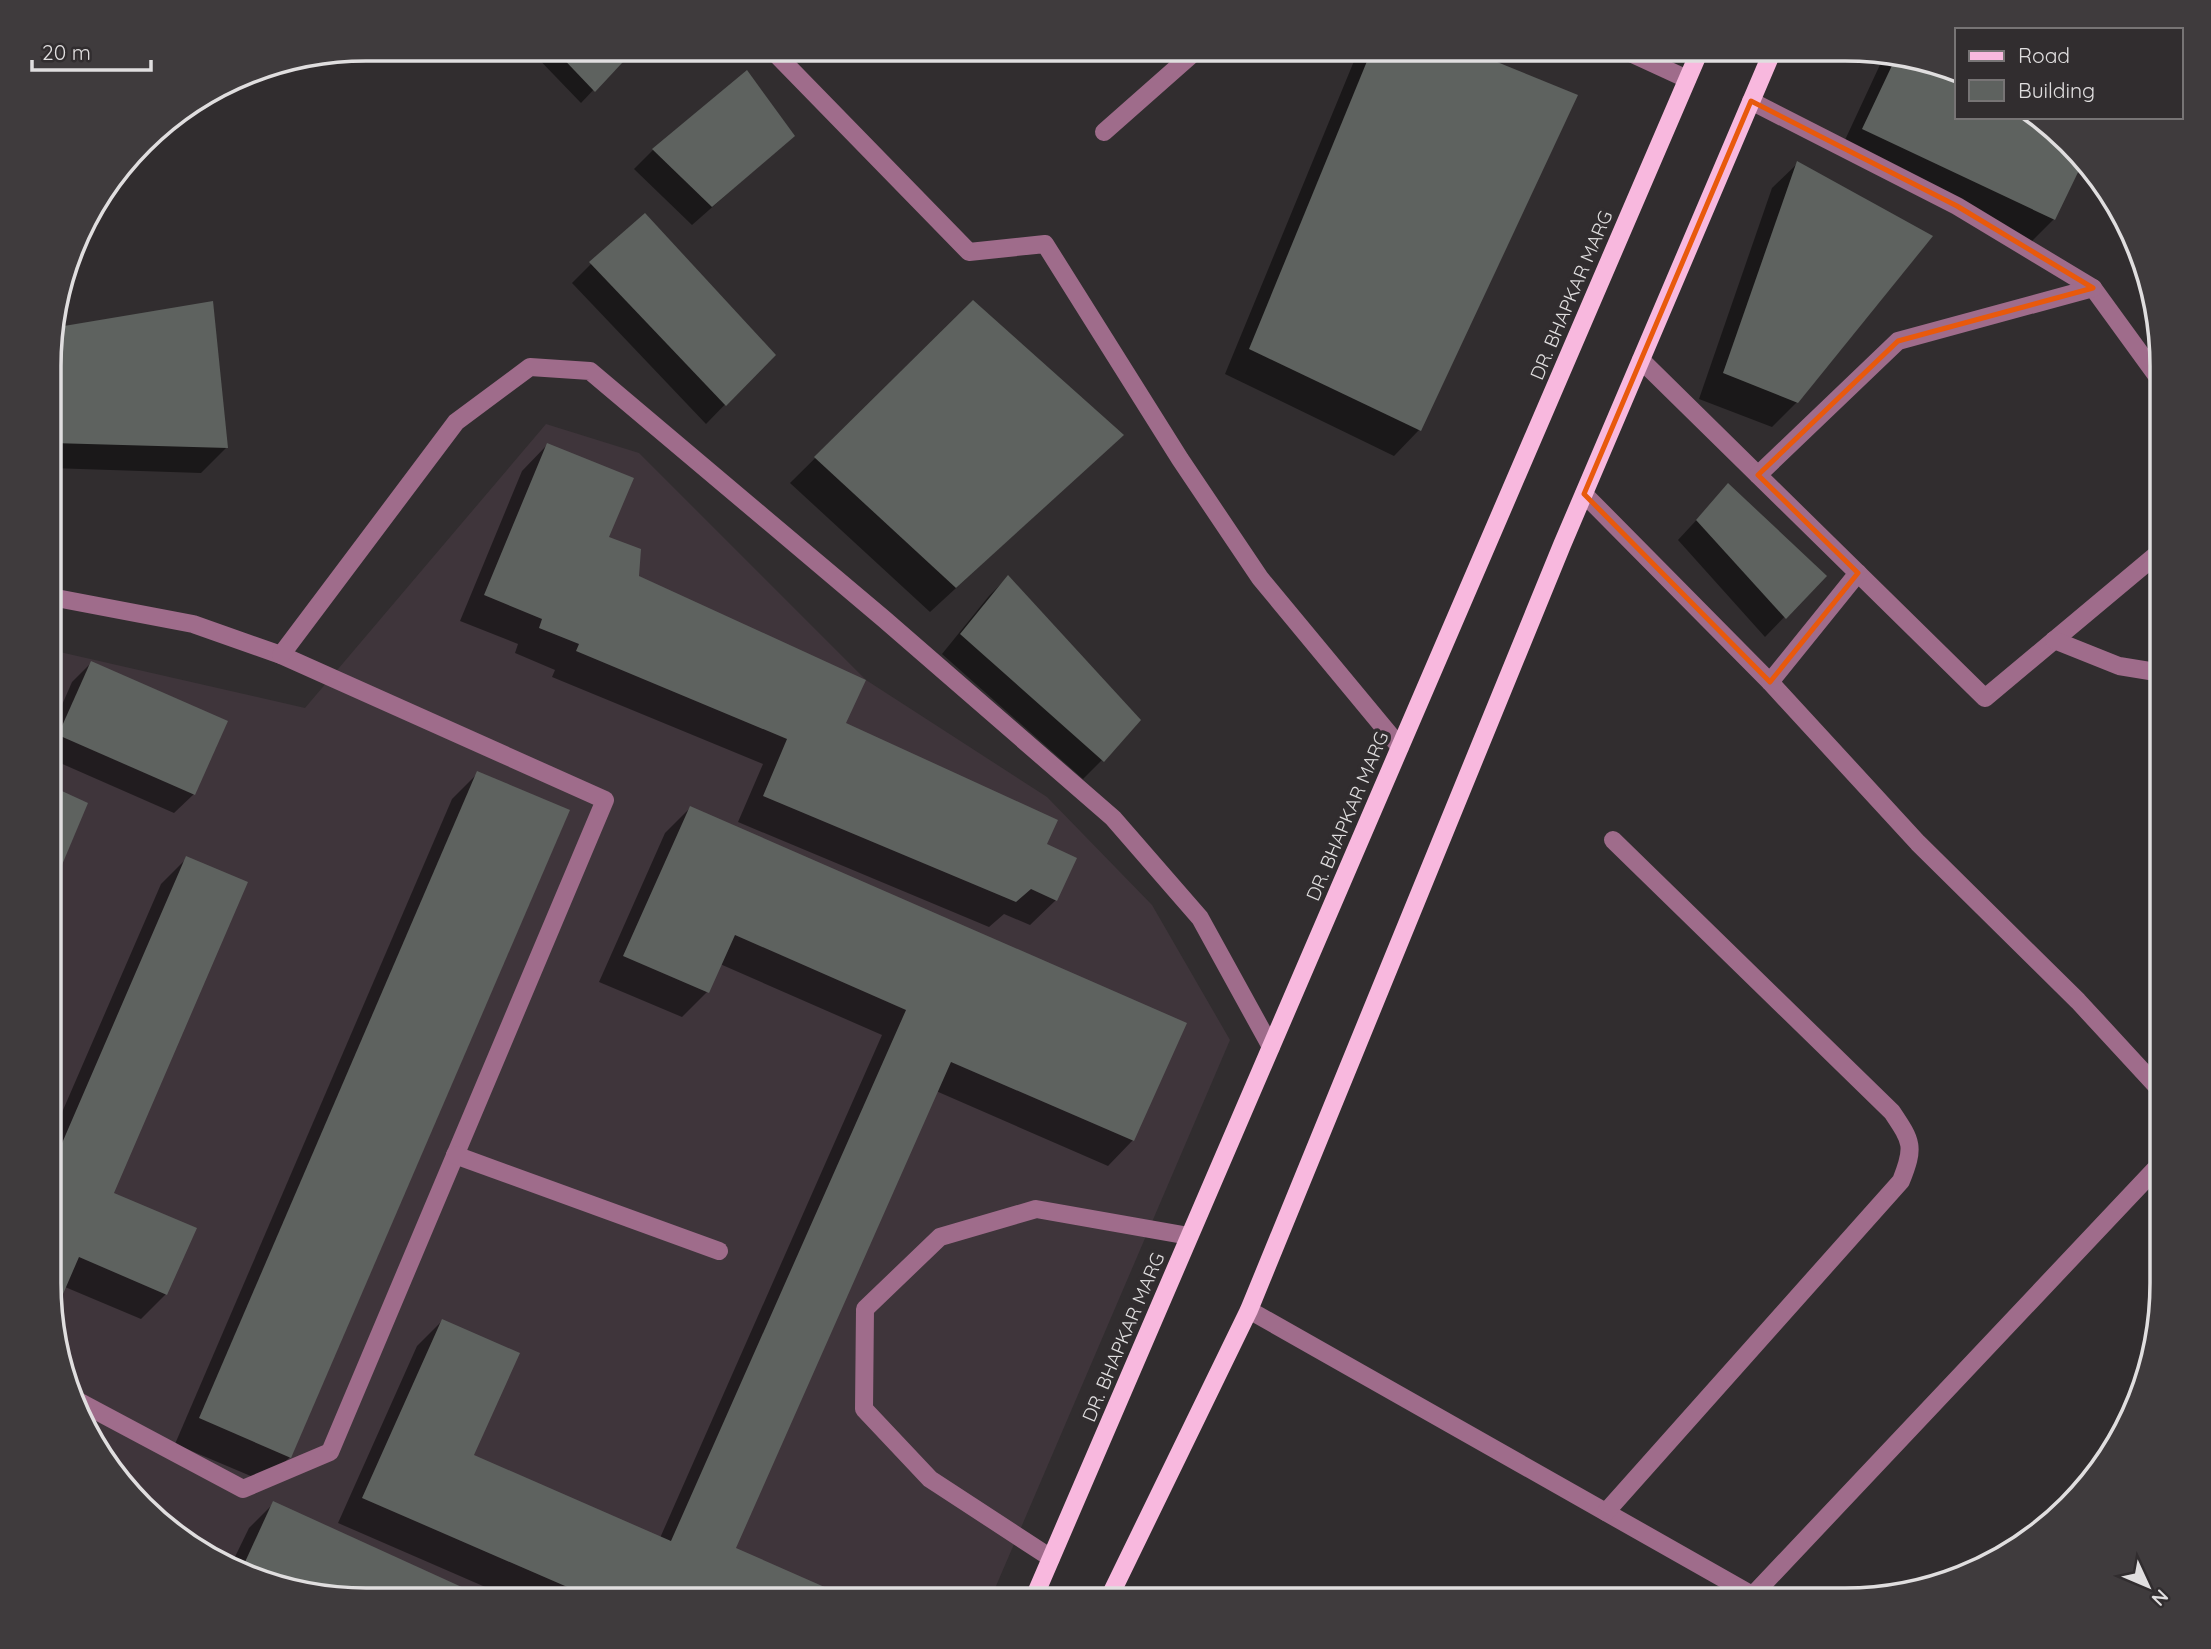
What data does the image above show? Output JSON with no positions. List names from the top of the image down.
{
  "streets": {
    "main road": ["DR. BHAPKAR MARG"]
  },
  "legend": ["Road", "Building"],
  "scale_bar": "20 m",
  "north": "bottom right"
}
